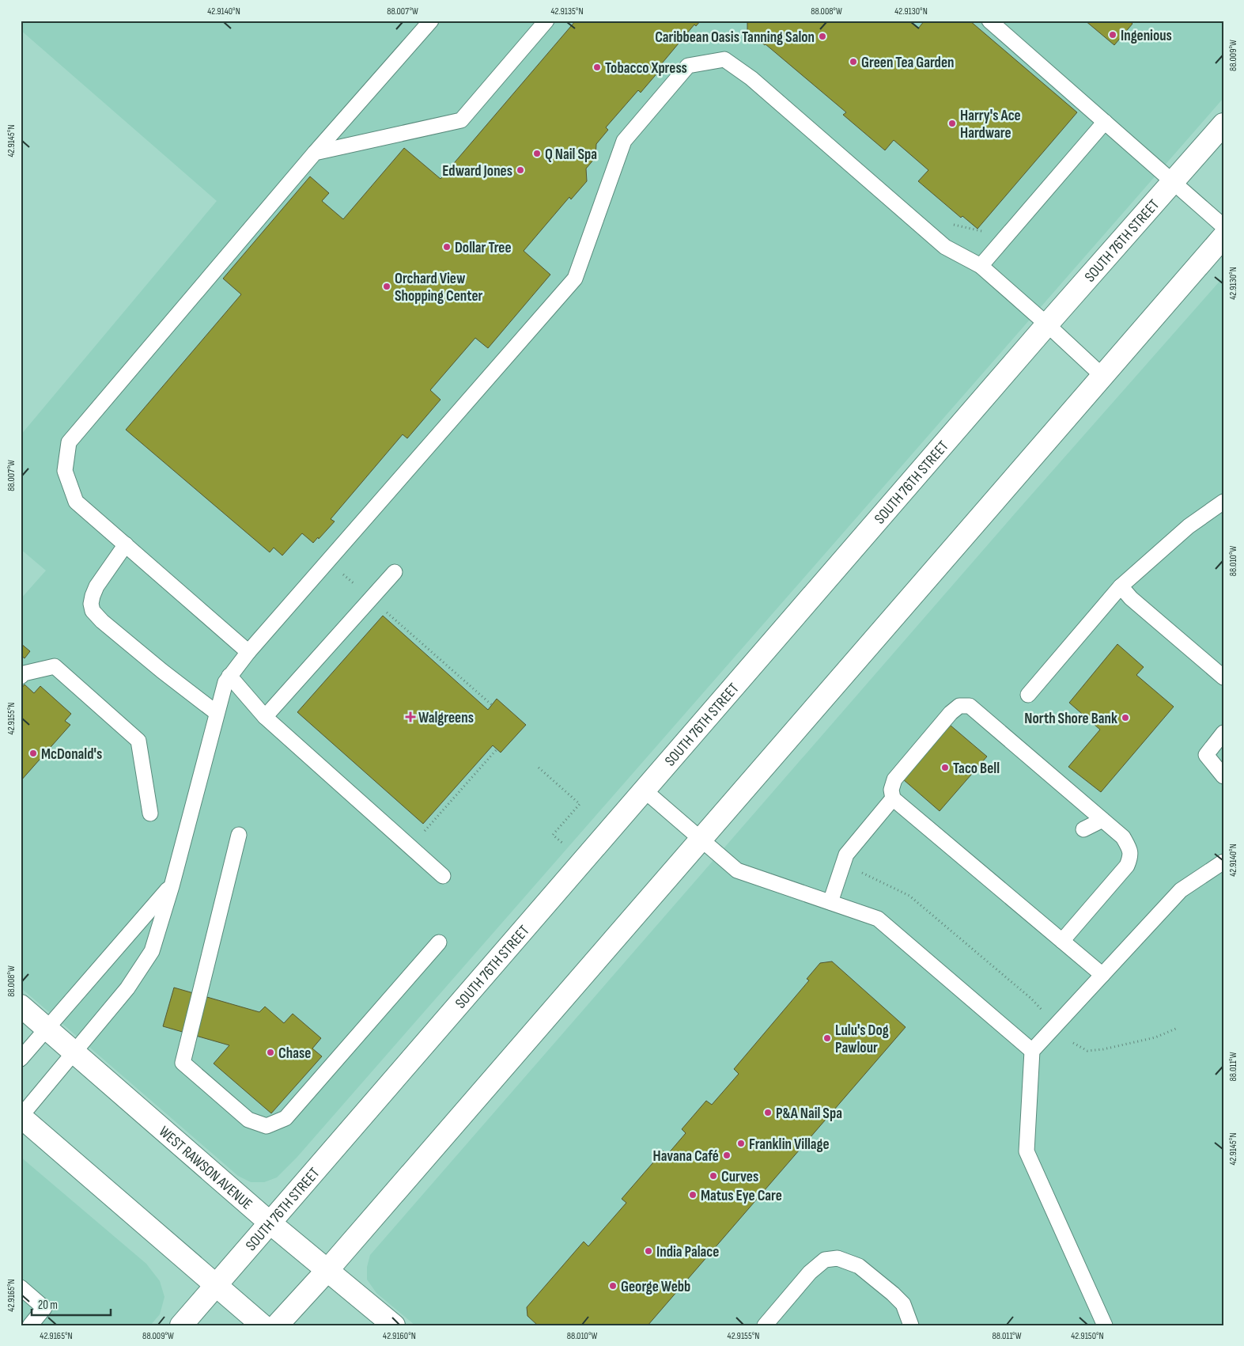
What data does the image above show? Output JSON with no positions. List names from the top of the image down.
{
  "streets": {
    "main road": ["SOUTH 76TH STREET", "WEST RAWSON AVENUE"]
  },
  "crossings": [
    ["SOUTH 76TH STREET", "WEST RAWSON AVENUE"]
  ],
  "places": {
    "other": [
      "Ingenious",
      "Caribbean Oasis Tanning Salon",
      "Green Tea Garden",
      "Tobacco Xpress",
      "Harry's Ace Hardware",
      "Q Nail Spa",
      "Edward Jones",
      "Dollar Tree",
      "Orchard View Shopping Center",
      "North Shore Bank",
      "McDonald's",
      "Taco Bell",
      "Lulu's Dog Pawlour",
      "Chase",
      "P&A Nail Spa",
      "Franklin Village",
      "Havana Café",
      "Curves",
      "Matus Eye Care",
      "India Palace",
      "George Webb"
    ],
    "health": ["Walgreens"]
  },
  "scale_bar": "20 m",
  "coordinates": [
    "42.9140°N",
    "88.007°W",
    "42.9135°N",
    "88.008°W",
    "42.9130°N",
    "88.009°W",
    "42.9145°N",
    "88.010°W",
    "42.9155°N",
    "88.011°W",
    "42.9165°N",
    "42.9160°N",
    "42.9150°N"
  ]
}
